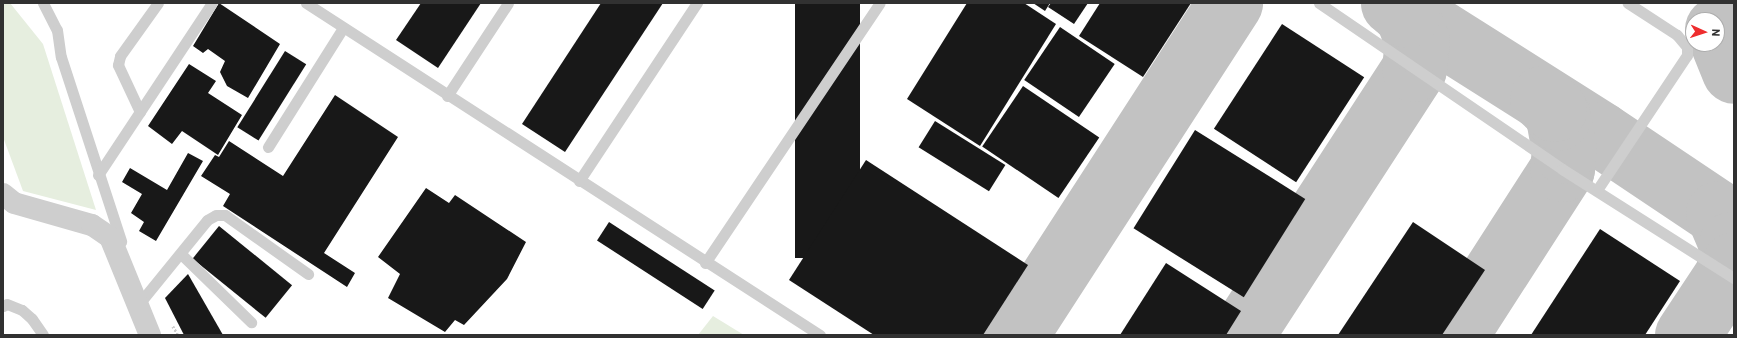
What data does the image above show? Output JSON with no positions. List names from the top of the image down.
{
  "north": "right"
}
